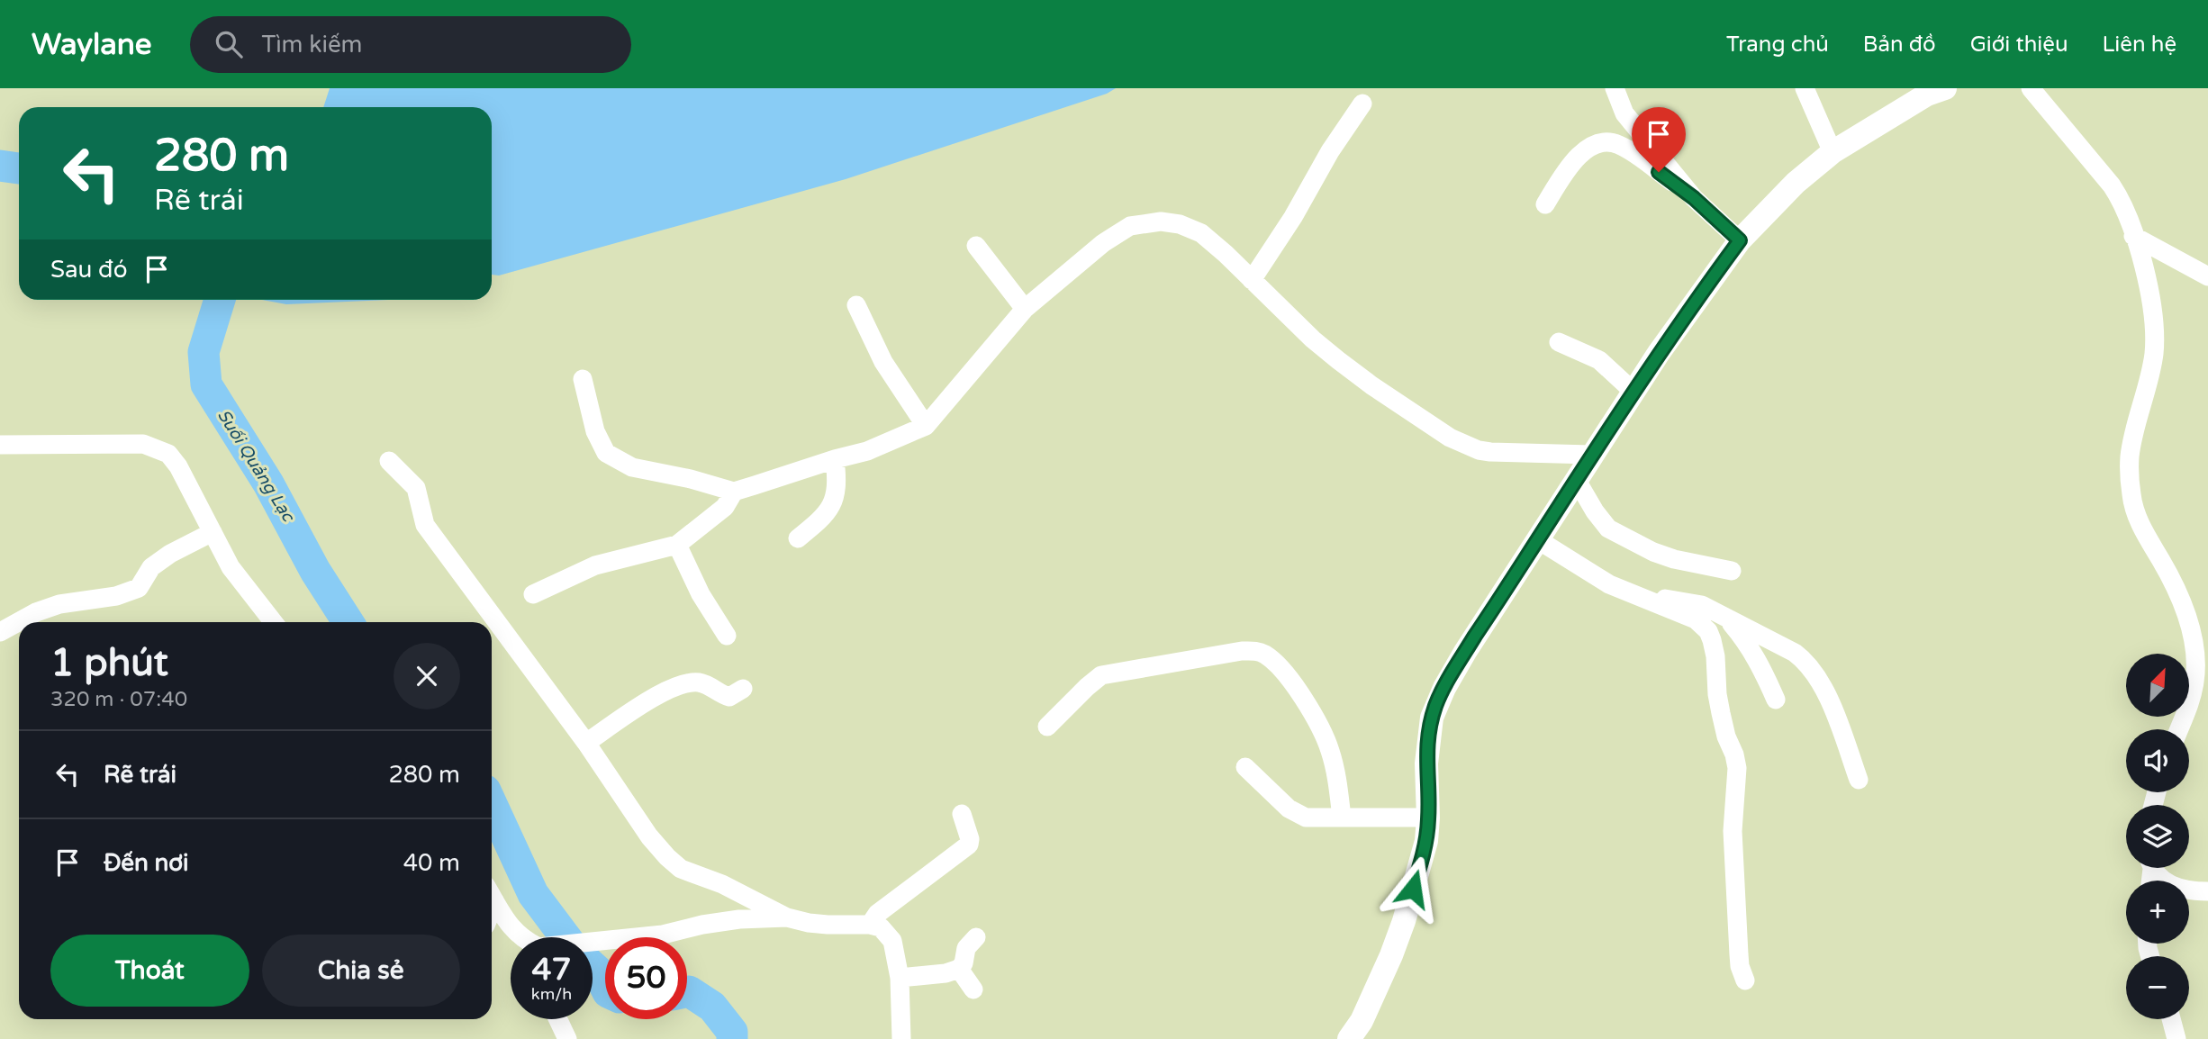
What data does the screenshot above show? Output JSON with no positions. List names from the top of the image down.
{
  "water": ["Suối Quảng Lạc"],
  "north": "top right",
  "page": {
    "header": "Waylane",
    "search": "Tìm kiếm",
    "nav": [
      "Trang chủ",
      "Bản đồ",
      "Giới thiệu",
      "Liên hệ"
    ],
    "turn": ["280 m", "Rẽ trái"],
    "then": "Sau đó",
    "heading": ["1 phút", "320 m · 07:40"],
    "map_buttons": ["+", "−"],
    "list": [
      {
        "name": "Rẽ trái",
        "value": "280 m"
      },
      {
        "name": "Đến nơi",
        "value": "40 m"
      }
    ],
    "buttons": ["Thoát", "Chia sẻ"],
    "speed": "47 km/h",
    "limit": "50"
  }
}
